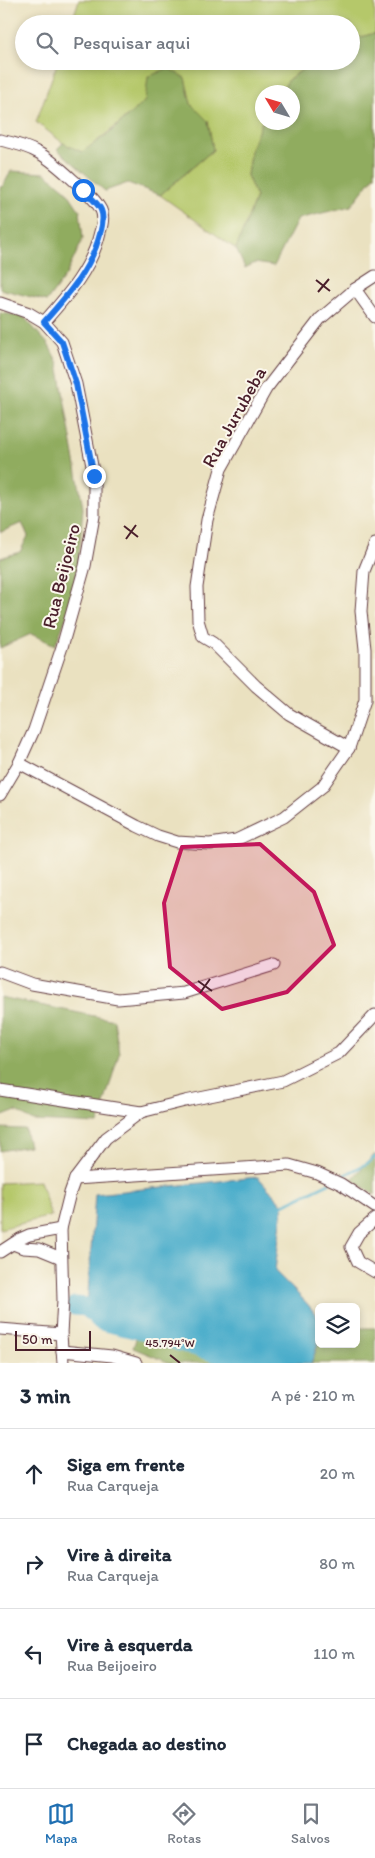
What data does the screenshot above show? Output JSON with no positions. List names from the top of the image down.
{
  "streets": {
    "street": ["Rua Jurubeba", "Rua Beijoeiro"]
  },
  "scale_bar": "50 m",
  "north": "top left",
  "page": {
    "search": "Pesquisar aqui",
    "scale": "50 m",
    "heading": ["3 min", "A pé · 210 m"],
    "list": [
      ["Siga em frente", "Rua Carqueja", "20 m"],
      ["Vire à direita", "Rua Carqueja", "80 m"],
      ["Vire à esquerda", "Rua Beijoeiro", "110 m"],
      "Chegada ao destino"
    ],
    "nav": ["Mapa", "Rotas", "Salvos"]
  },
  "coordinates": ["45.794°W"]
}
